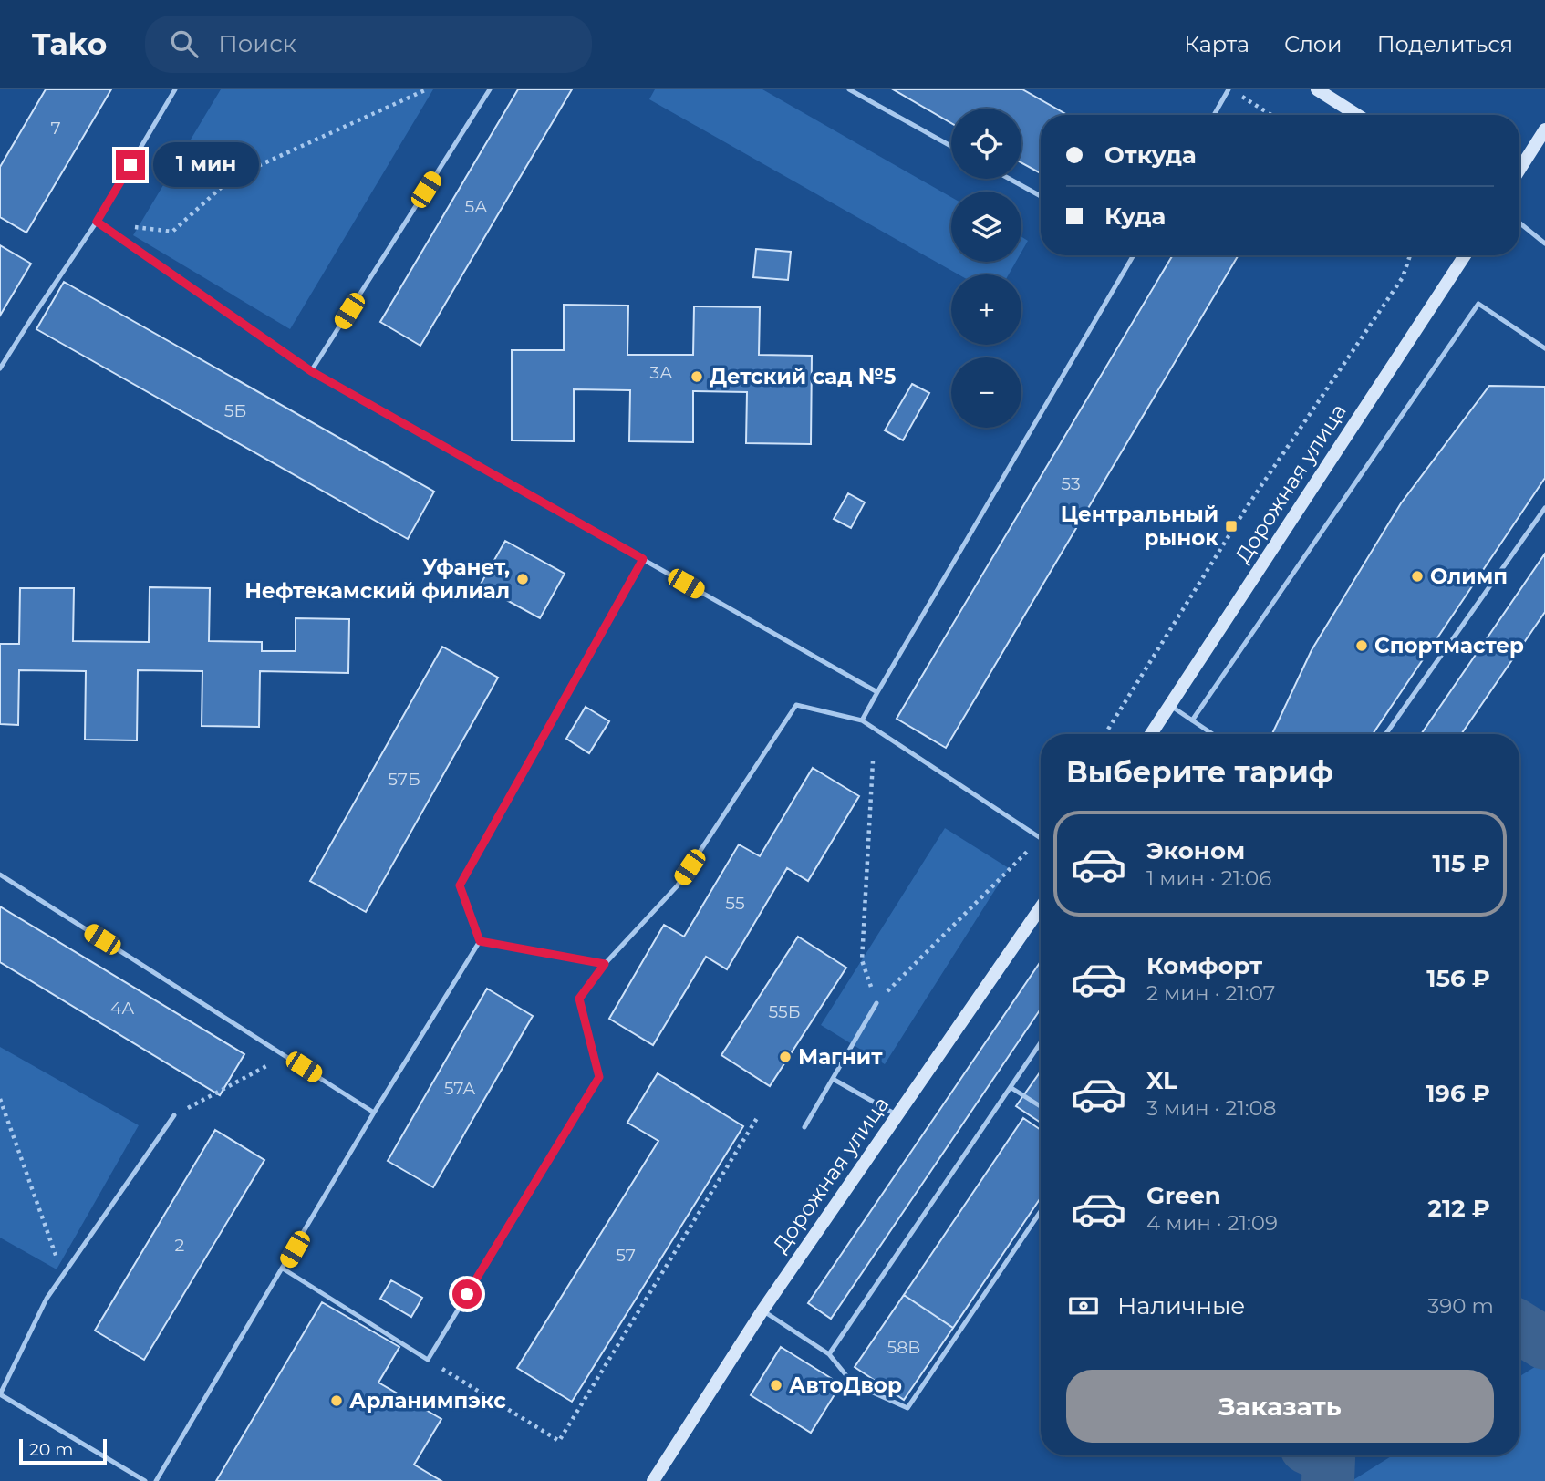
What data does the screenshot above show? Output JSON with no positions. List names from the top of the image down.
{
  "streets": {
    "main road": ["Дорожная улица"]
  },
  "places": {
    "other": [
      "Детский сад №5",
      "Олимп",
      "Уфанет, Нефтекамский филиал",
      "Спортмастер",
      "Магнит",
      "АвтоДвор",
      "Арланимпэкс"
    ],
    "transit": ["Центральный рынок"]
  },
  "house_numbers": [
    "7",
    "5А",
    "3А",
    "5Б",
    "53",
    "57Б",
    "55",
    "4А",
    "55Б",
    "57А",
    "2",
    "57",
    "58В"
  ],
  "scale_bar": "20 m",
  "page": {
    "header": "Tako",
    "search": "Поиск",
    "nav": ["Карта", "Слои", "Поделиться"],
    "map_buttons": ["+", "−"],
    "banner": ["Откуда", "Куда"],
    "bubble": "1 мин",
    "heading": "Выберите тариф",
    "list": [
      {
        "name": "Эконом",
        "note": "1 мин · 21:06",
        "value": "115 ₽"
      },
      {
        "name": "Комфорт",
        "note": "2 мин · 21:07",
        "value": "156 ₽"
      },
      {
        "name": "XL",
        "note": "3 мин · 21:08",
        "value": "196 ₽"
      },
      {
        "name": "Green",
        "note": "4 мин · 21:09",
        "value": "212 ₽"
      }
    ],
    "pay": ["Наличные", "390 m"],
    "buttons": "Заказать",
    "scale": "20 m"
  }
}
